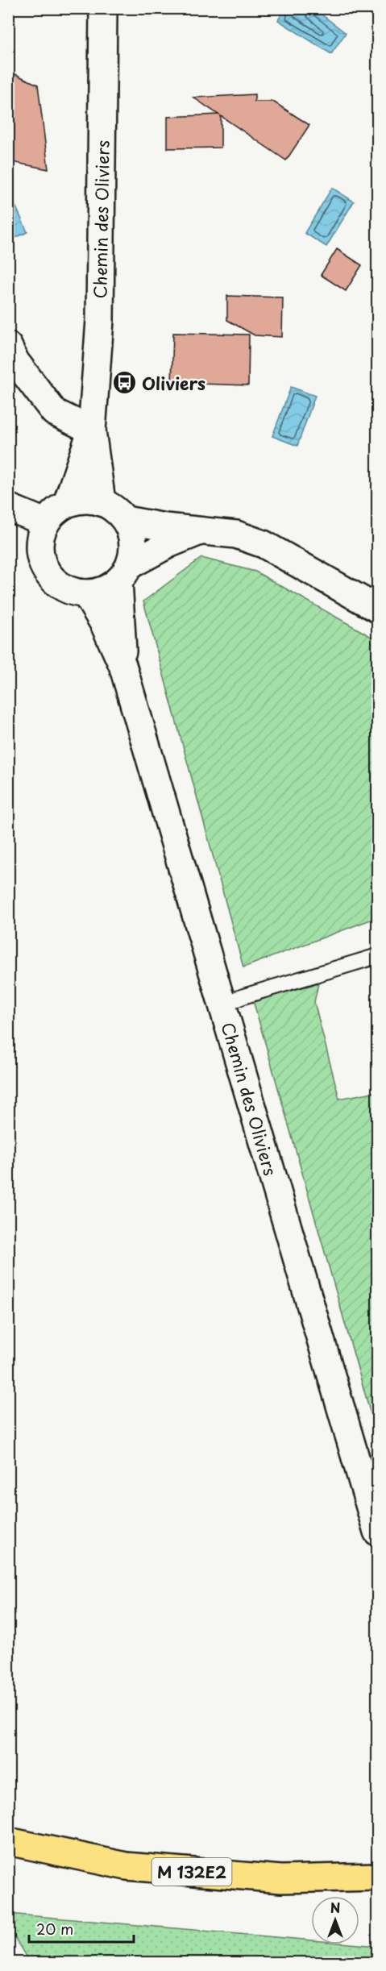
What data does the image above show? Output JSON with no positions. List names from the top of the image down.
{
  "streets": {
    "main road": ["M 132E2"],
    "street": ["Chemin des Oliviers"]
  },
  "places": {
    "bus stop": ["Oliviers"]
  },
  "scale_bar": "20 m",
  "north": "top"
}
